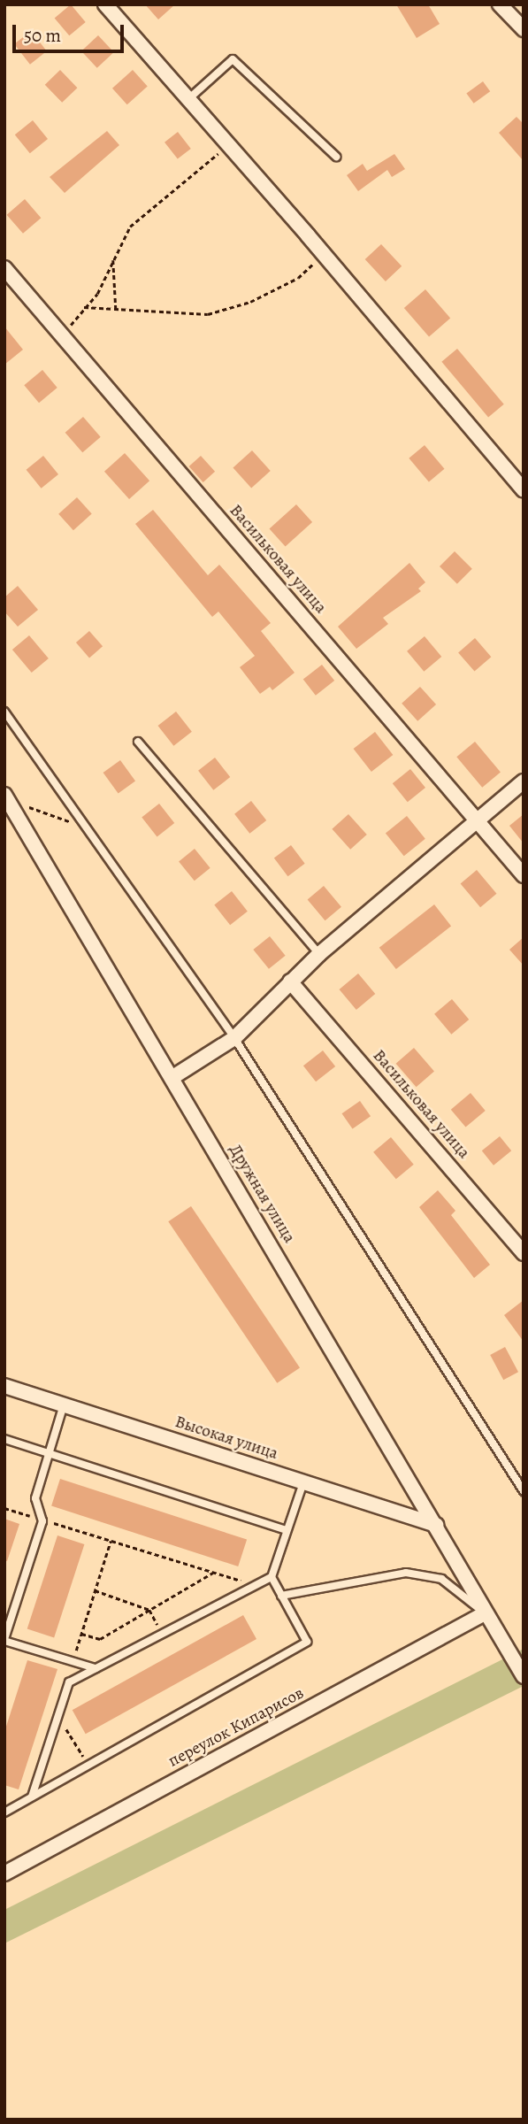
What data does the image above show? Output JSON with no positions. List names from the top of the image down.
{
  "streets": {
    "street": [
      "Васильковая улица",
      "Дружная улица",
      "Высокая улица",
      "переулок Кипарисов"
    ]
  },
  "crossings": [
    ["Дружная улица", "Высокая улица"],
    ["Дружная улица", "переулок Кипарисов"]
  ],
  "scale_bar": "50 m"
}
